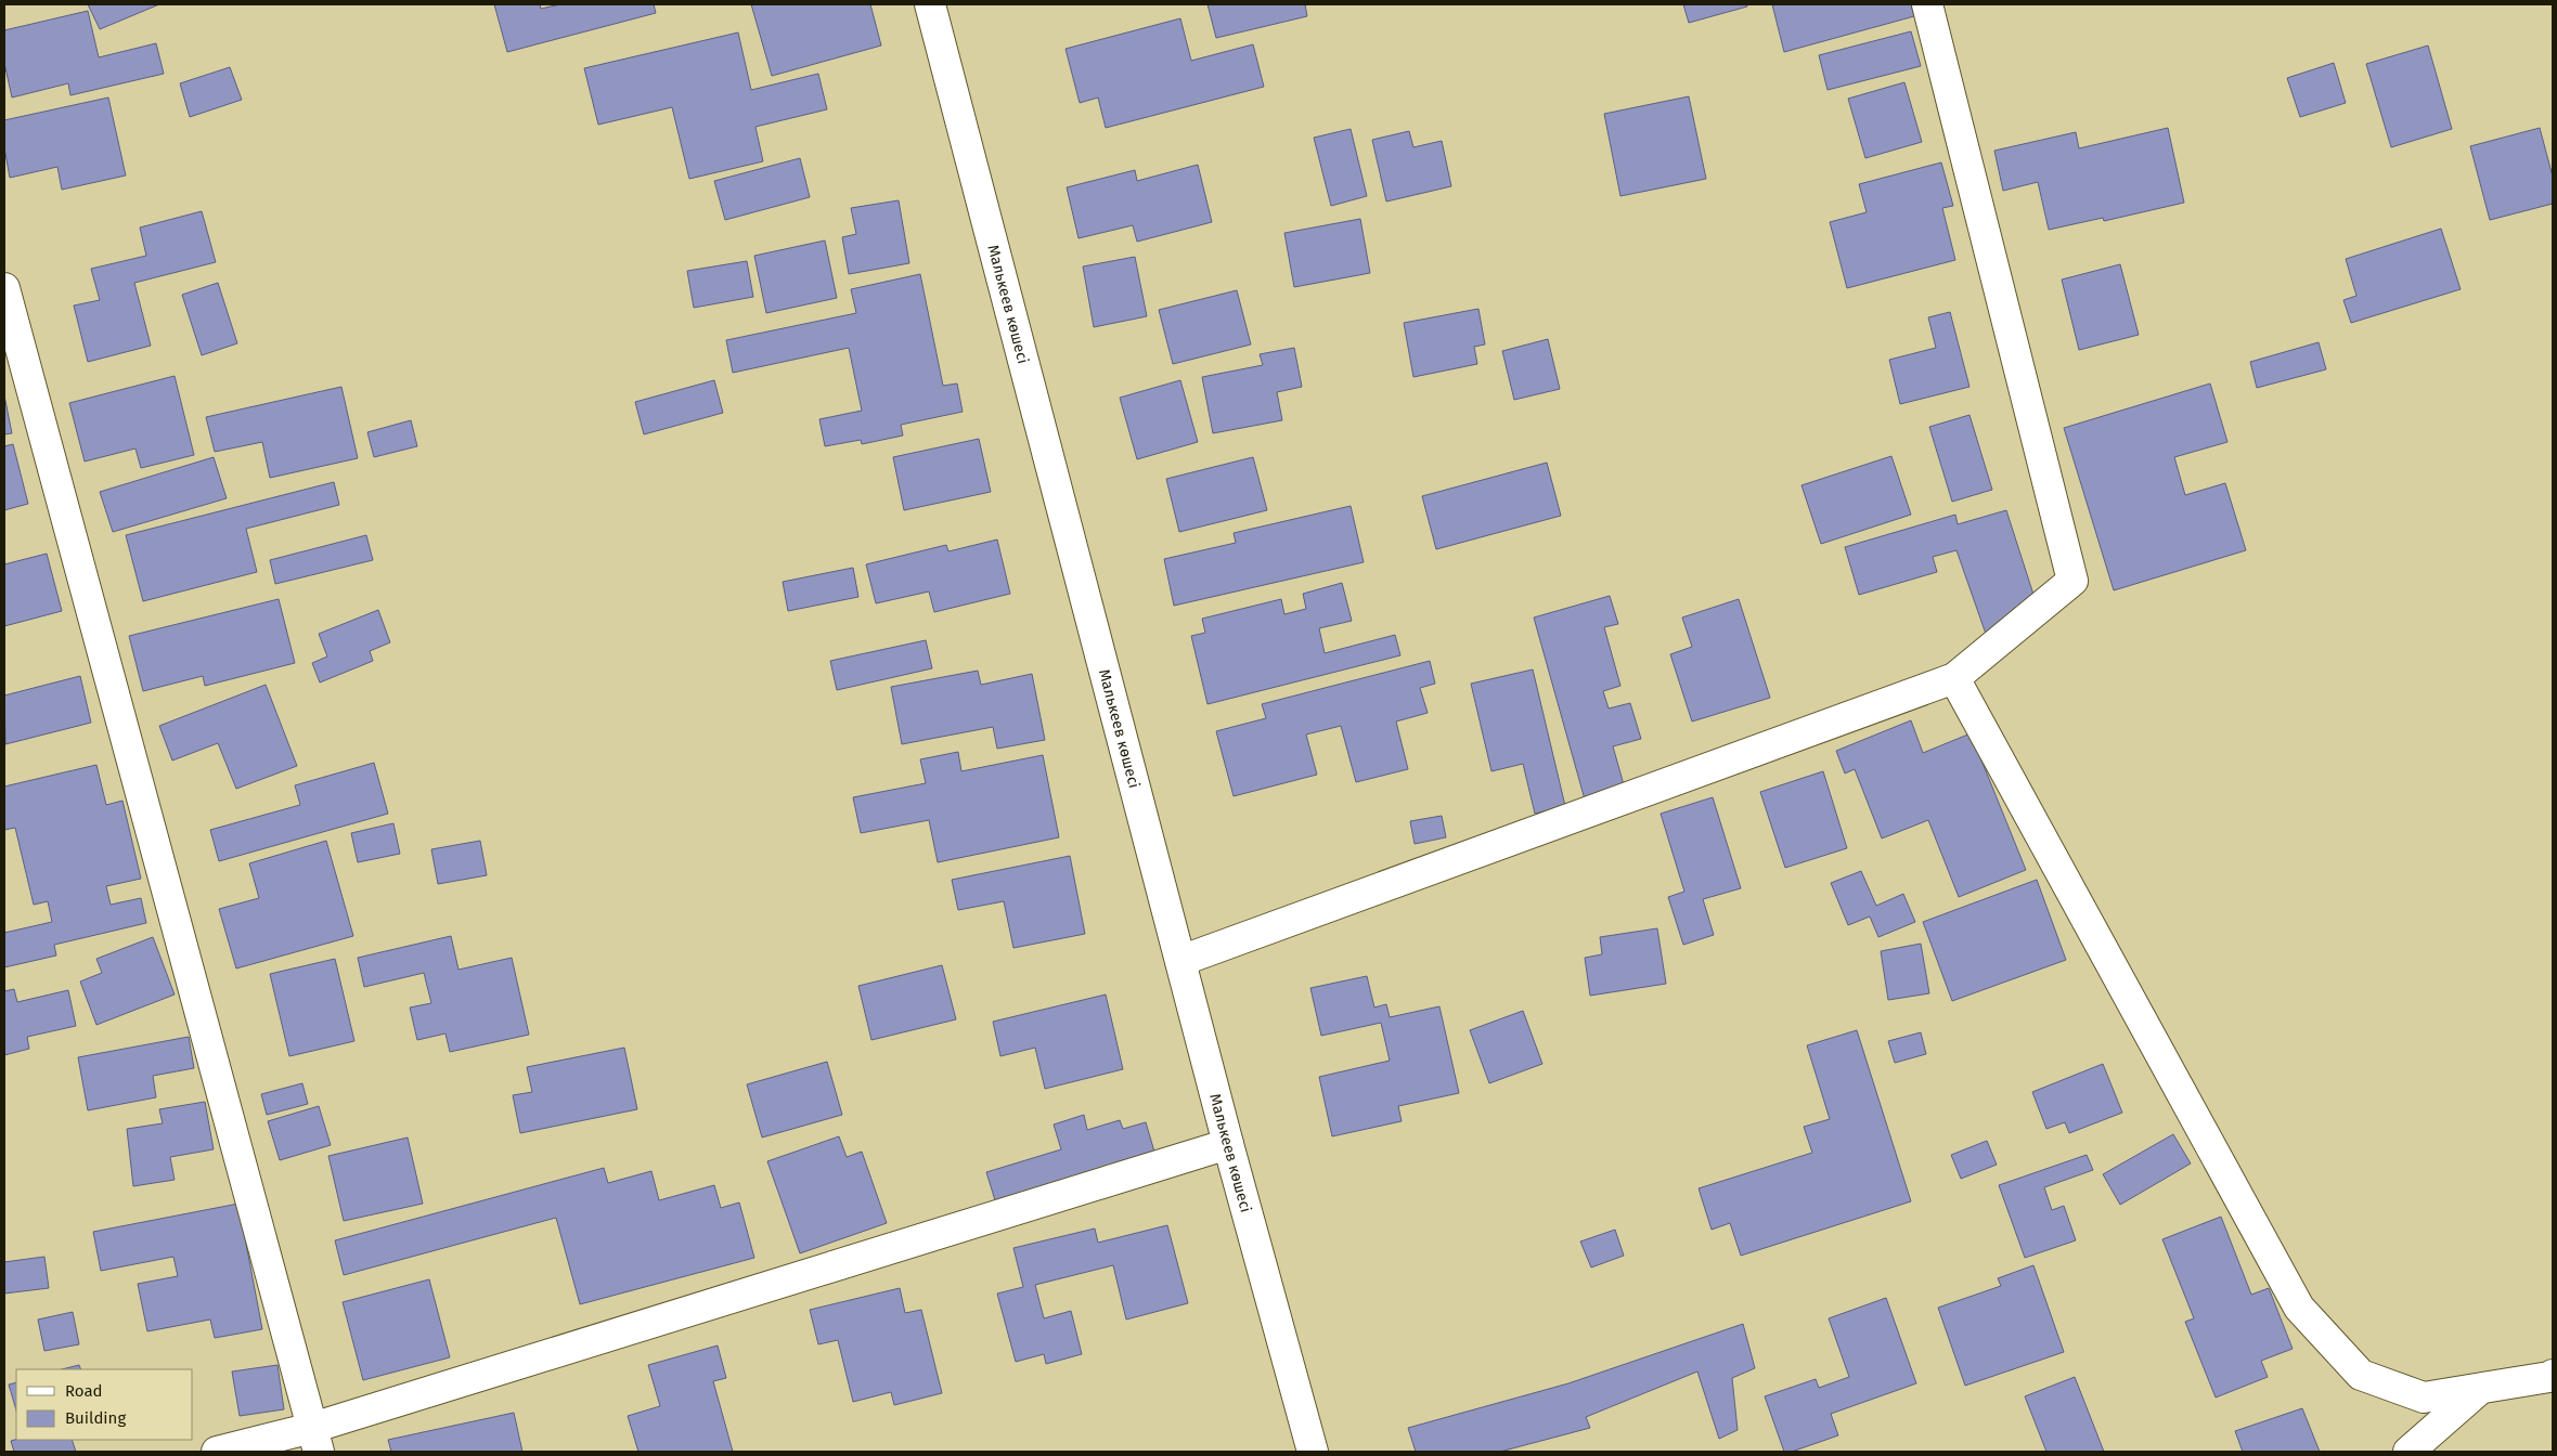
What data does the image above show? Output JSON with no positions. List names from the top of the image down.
{
  "streets": {
    "street": ["Малькеев көшесі"]
  },
  "legend": ["Road", "Building"]
}
